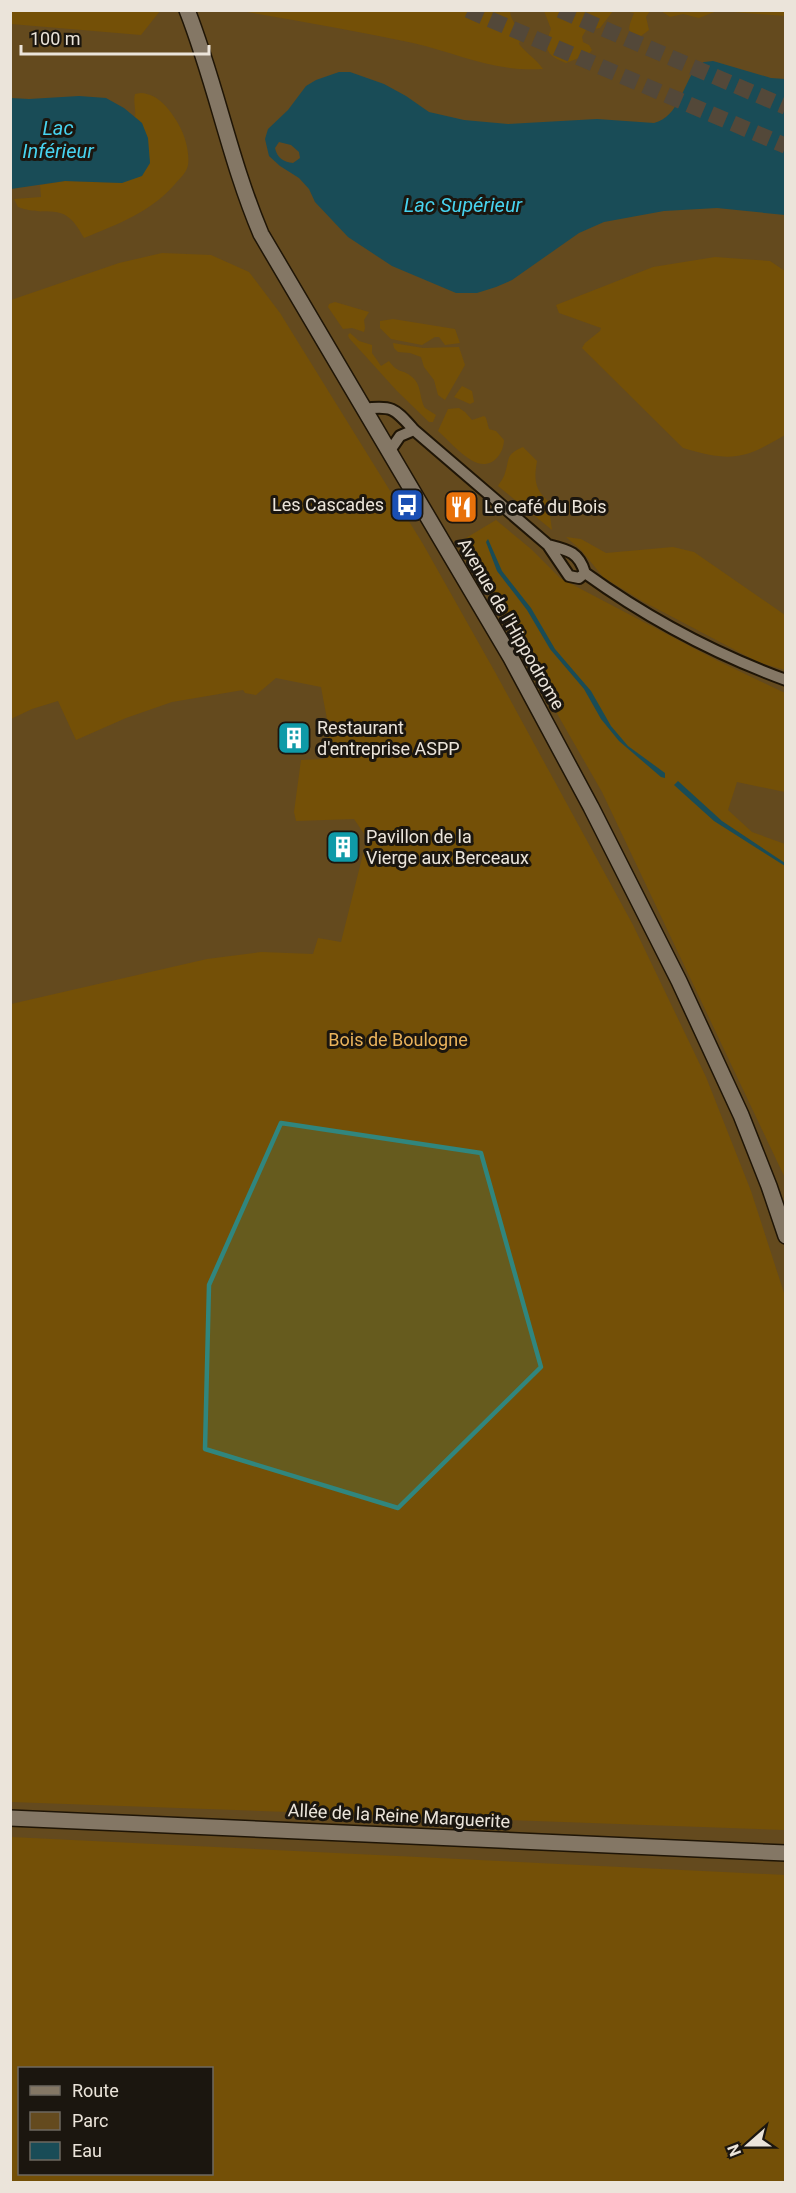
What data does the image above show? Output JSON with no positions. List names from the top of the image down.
{
  "streets": {
    "main road": ["Avenue de l'Hippodrome", "Allée de la Reine Marguerite"]
  },
  "water": ["Lac Inférieur", "Lac Supérieur"],
  "parks": ["Bois de Boulogne"],
  "places": {
    "bus stop": ["Les Cascades"],
    "restaurant": ["Le café du Bois"],
    "building": ["Restaurant d'entreprise ASPP", "Pavillon de la Vierge aux Berceaux"]
  },
  "legend": ["Route", "Parc", "Eau"],
  "scale_bar": "100 m",
  "north": "left"
}
